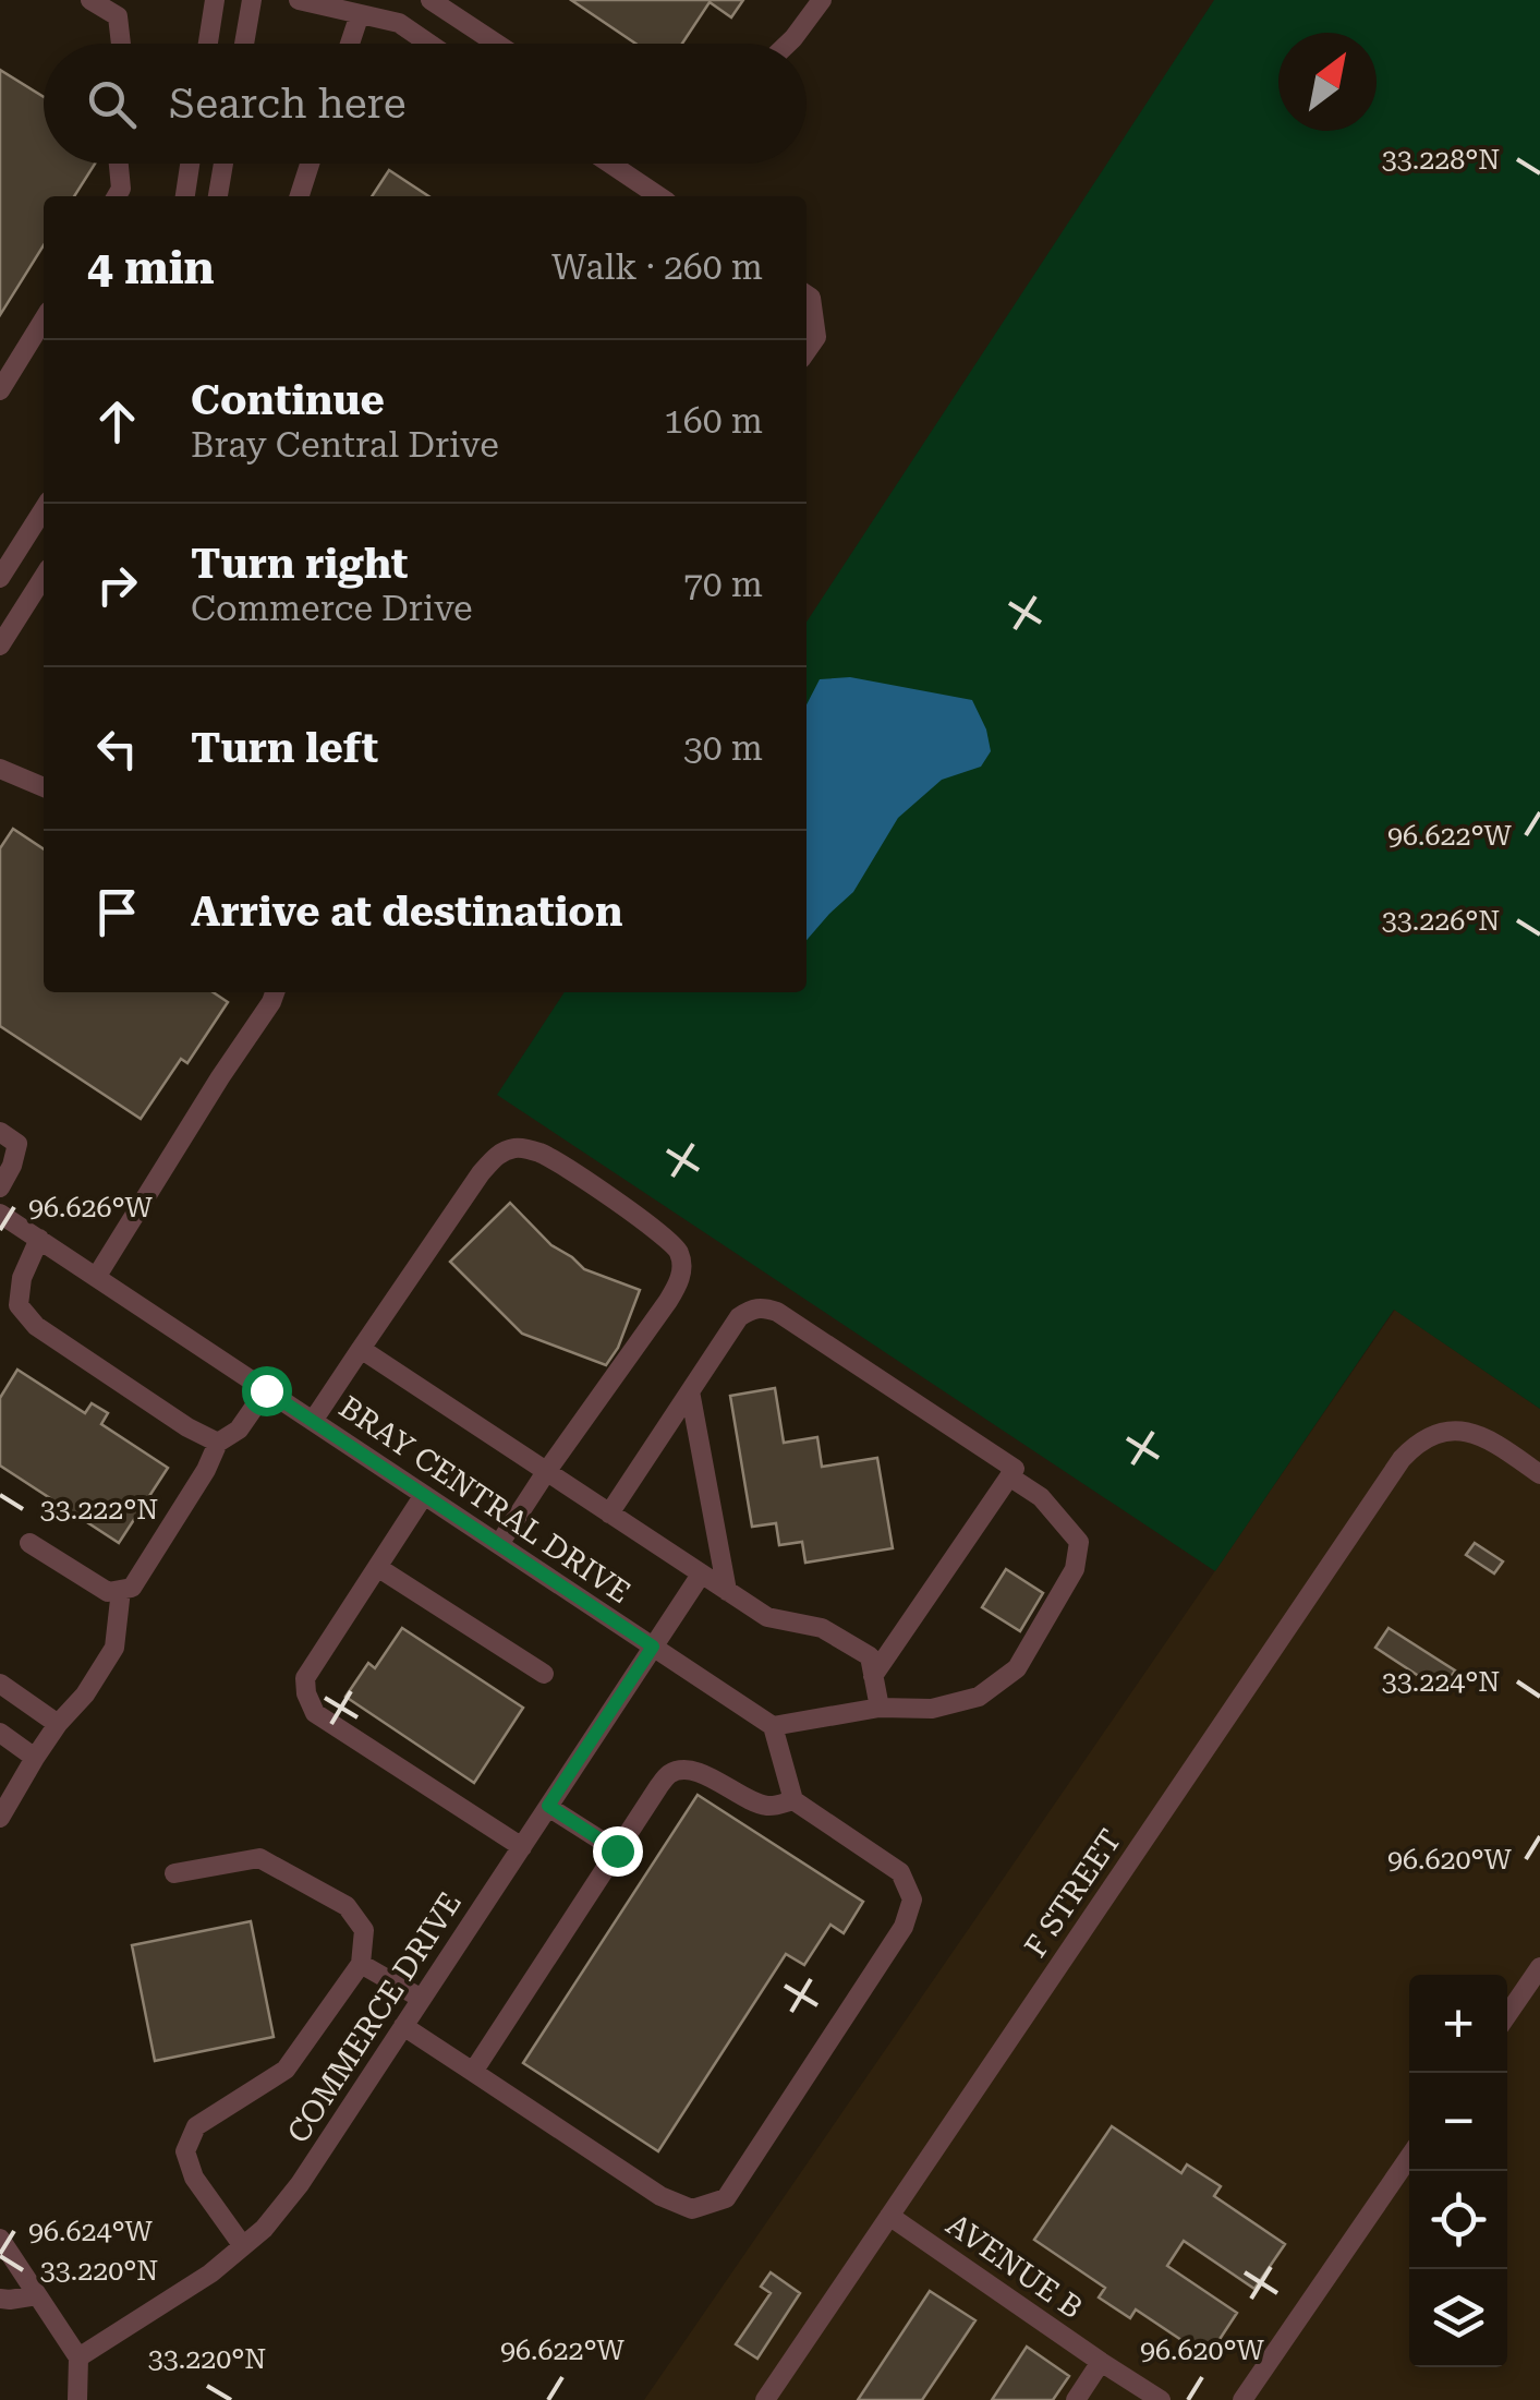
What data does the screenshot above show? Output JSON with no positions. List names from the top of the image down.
{
  "streets": {
    "street": [
      "BRAY CENTRAL DRIVE",
      "F STREET",
      "COMMERCE DRIVE",
      "AVENUE B"
    ]
  },
  "crossings": [
    ["BRAY CENTRAL DRIVE", "COMMERCE DRIVE"],
    ["F STREET", "AVENUE B"]
  ],
  "north": "top right",
  "page": {
    "search": "Search here",
    "heading": ["4 min", "Walk · 260 m"],
    "list": [
      ["Continue", "Bray Central Drive", "160 m"],
      ["Turn right", "Commerce Drive", "70 m"],
      ["Turn left", "30 m"],
      "Arrive at destination"
    ],
    "map_buttons": ["+", "−"]
  },
  "coordinates": [
    "33.228°N",
    "96.622°W",
    "33.226°N",
    "96.626°W",
    "33.222°N",
    "33.224°N",
    "96.620°W",
    "96.624°W",
    "33.220°N"
  ]
}
